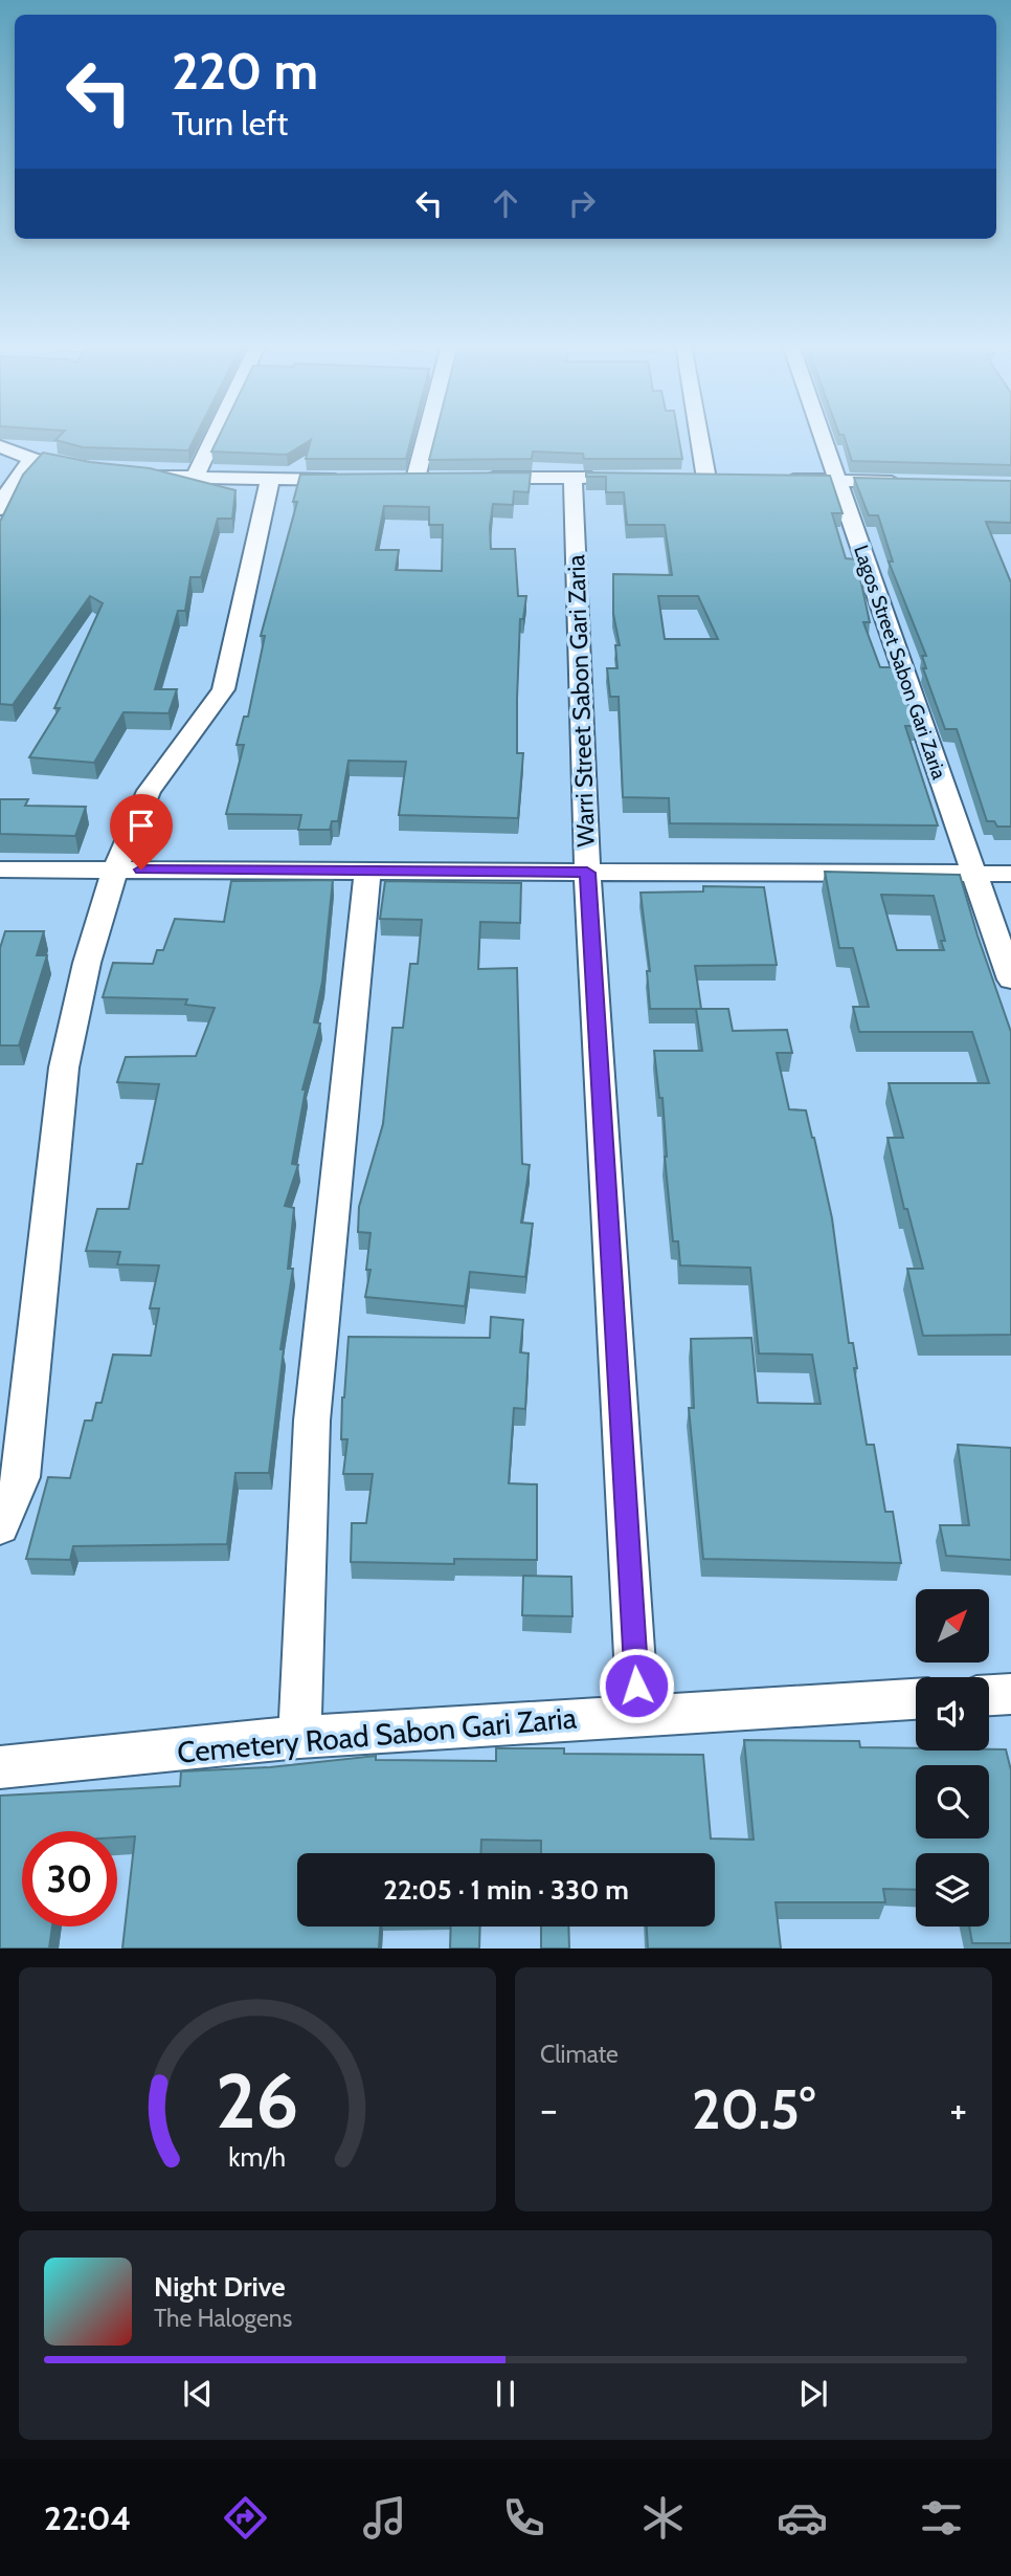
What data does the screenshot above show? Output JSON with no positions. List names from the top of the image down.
{
  "streets": {
    "street": ["Lagos Street Sabon Gari Zaria", "Warri Street Sabon Gari Zaria", "Cemetery Road Sabon Gari Zaria"]
  },
  "crossings": [
    ["Warri Street Sabon Gari Zaria", "Cemetery Road Sabon Gari Zaria"]
  ],
  "north": "top right",
  "page": {
    "turn": ["220 m", "Turn left"],
    "limit": "30",
    "trip": "22:05 · 1 min · 330 m",
    "tile": "Climate",
    "heat": ["−", "20.5°", "+"],
    "song": ["Night Drive", "The Halogens"],
    "tabs": "22:04",
    "gauge": ["26", "km/h"]
  }
}
